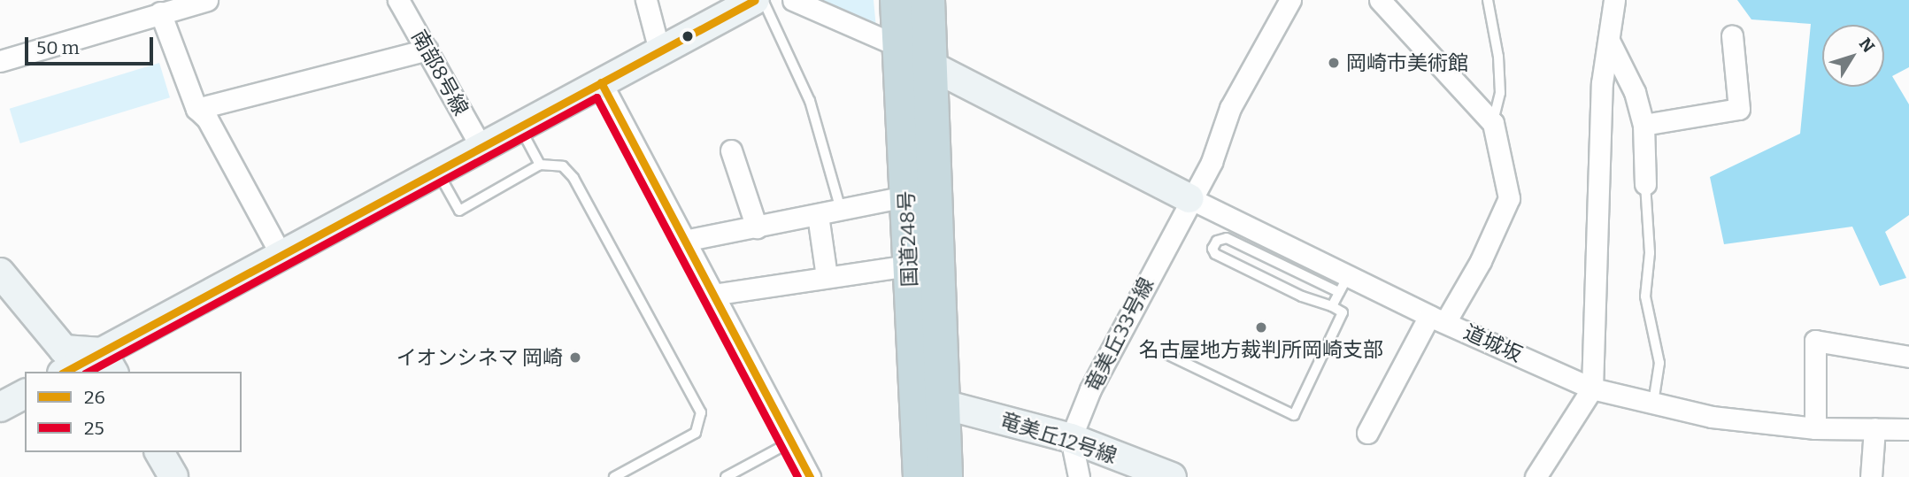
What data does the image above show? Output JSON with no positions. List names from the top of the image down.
{
  "streets": {
    "highway": ["国道248号"],
    "main road": ["竜美丘12号線"],
    "street": ["南部8号線", "竜美丘33号線", "道城坂"]
  },
  "crossings": [
    ["国道248号", "竜美丘12号線"],
    ["竜美丘33号線", "道城坂"],
    ["竜美丘33号線", "竜美丘12号線"]
  ],
  "places": ["岡崎市美術館", "名古屋地方裁判所岡崎支部", "イオンシネマ 岡崎"],
  "lines": ["transit line 26", "transit line 25"],
  "legend": ["26", "25"],
  "scale_bar": "50 m",
  "north": "top right"
}
